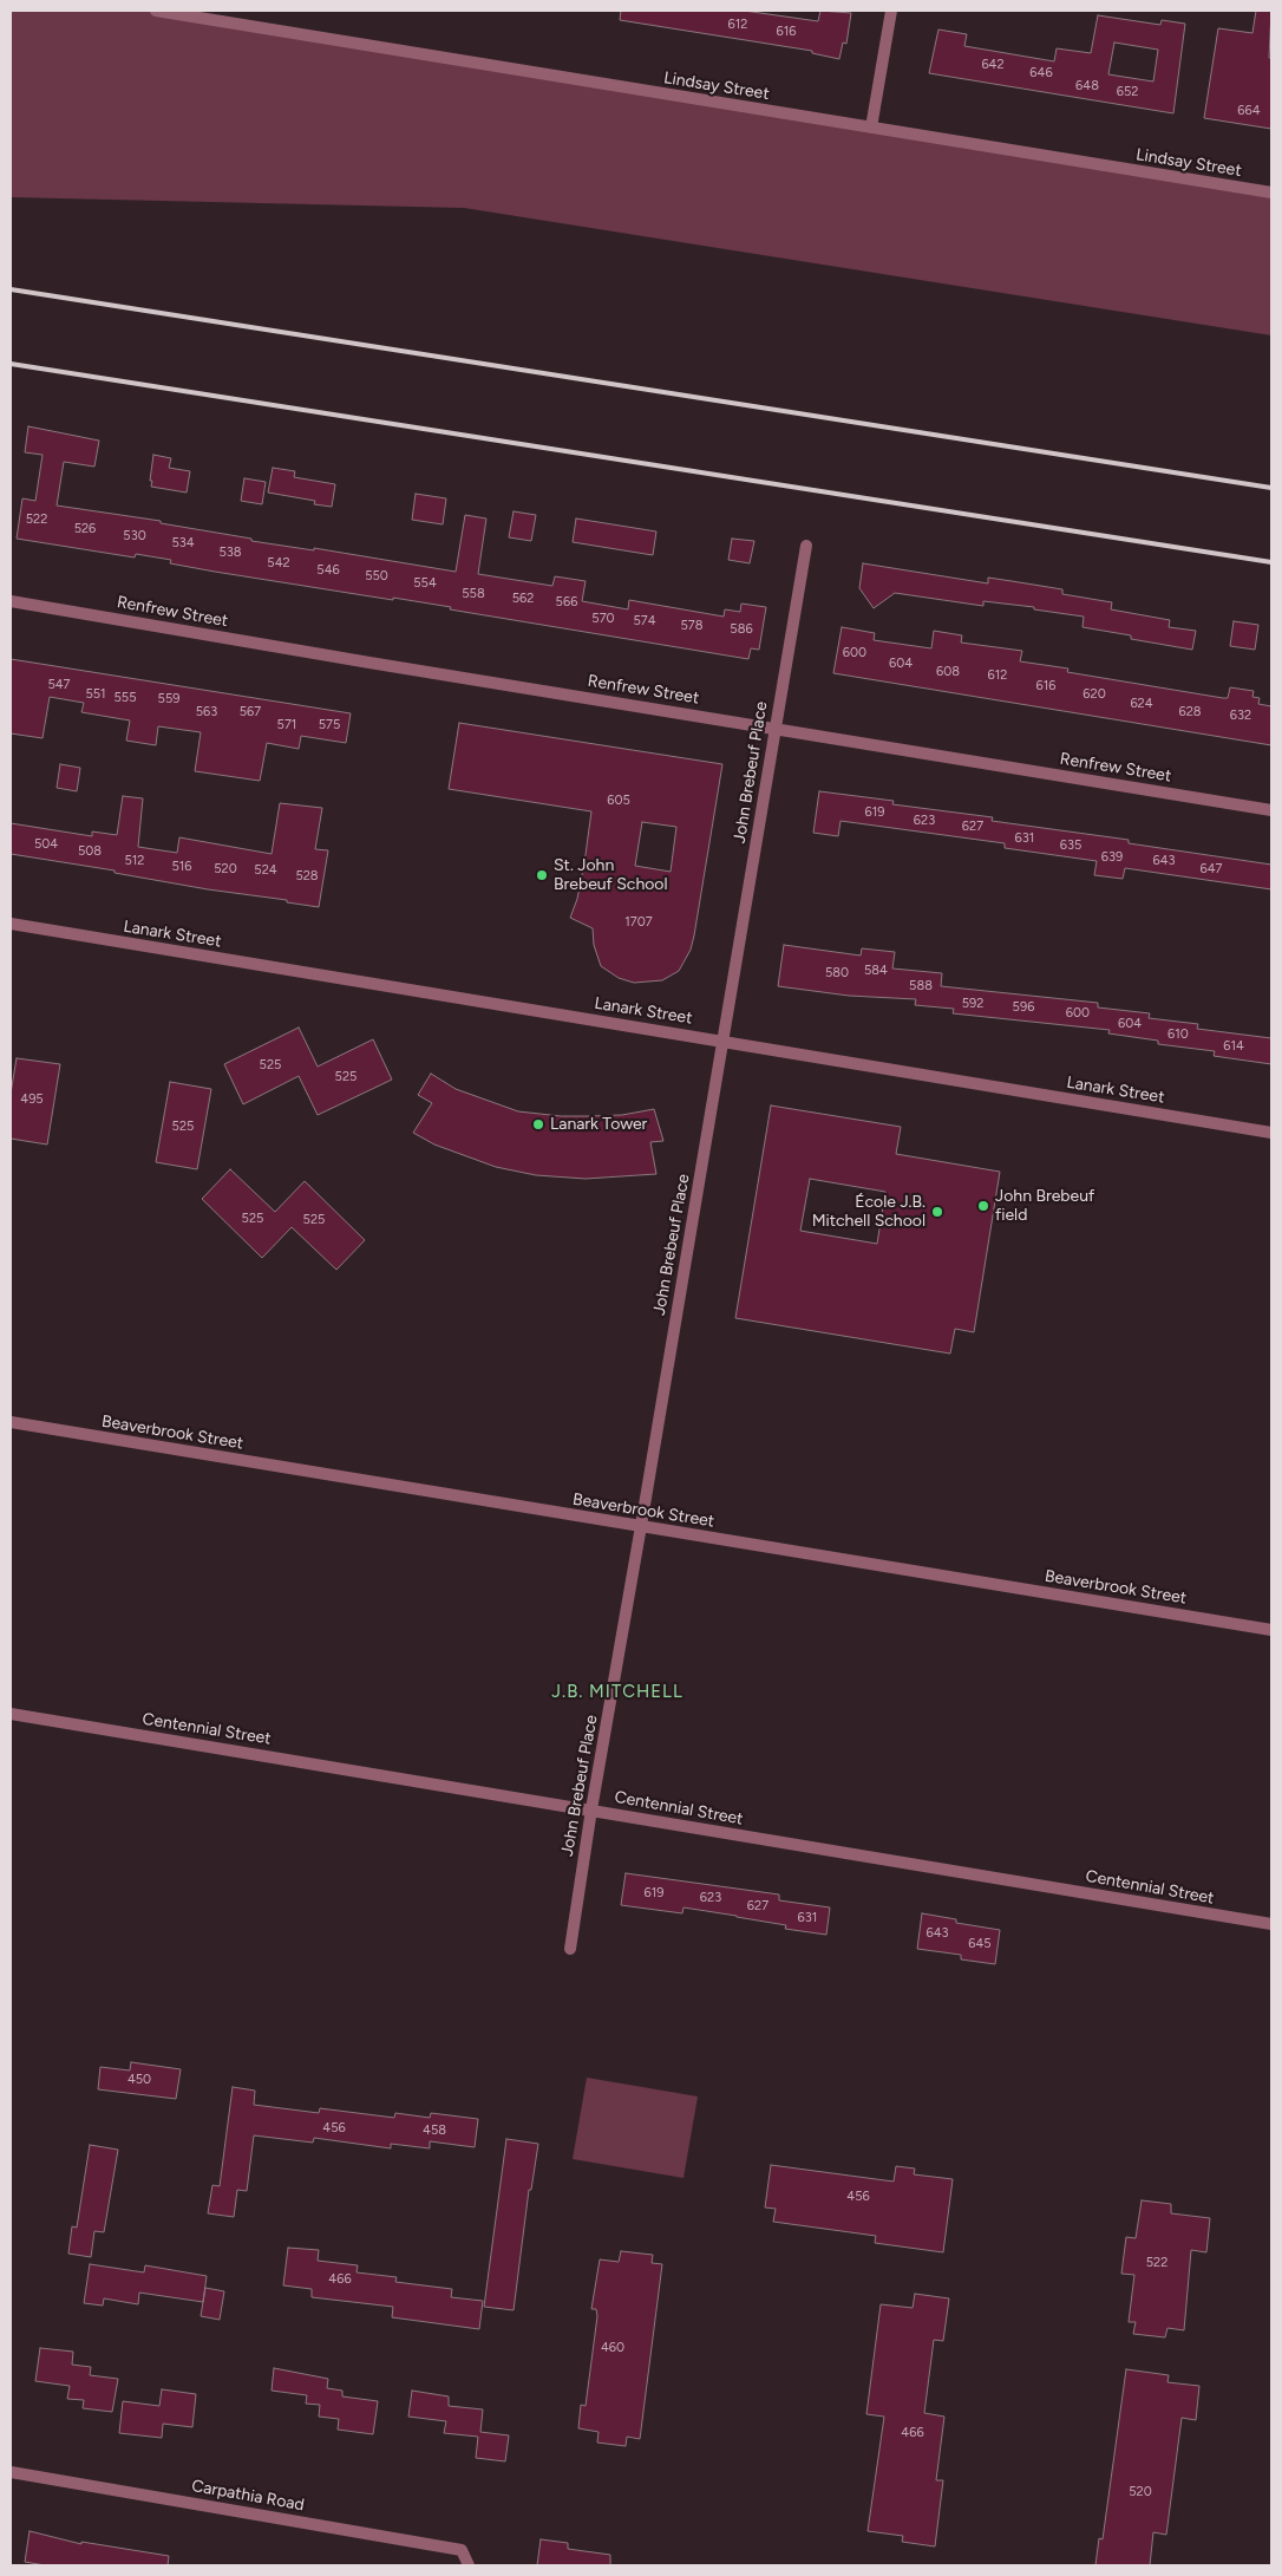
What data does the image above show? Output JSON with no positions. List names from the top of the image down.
{
  "streets": {
    "street": [
      "Lindsay Street",
      "Renfrew Street",
      "John Brebeuf Place",
      "Lanark Street",
      "Beaverbrook Street",
      "Centennial Street",
      "Carpathia Road"
    ]
  },
  "crossings": [
    ["Renfrew Street", "John Brebeuf Place"],
    ["John Brebeuf Place", "Lanark Street"],
    ["John Brebeuf Place", "Beaverbrook Street"],
    ["John Brebeuf Place", "Centennial Street"]
  ],
  "districts": ["J.B. MITCHELL"],
  "places": [
    "St. John Brebeuf School",
    "Lanark Tower",
    "John Brebeuf field",
    "École J.B. Mitchell School"
  ],
  "house_numbers": [
    "612",
    "616",
    "642",
    "646",
    "648",
    "652",
    "664",
    "522",
    "526",
    "530",
    "534",
    "538",
    "542",
    "546",
    "550",
    "554",
    "558",
    "562",
    "566",
    "570",
    "574",
    "578",
    "586",
    "600",
    "604",
    "608",
    "612",
    "547",
    "616",
    "551",
    "620",
    "555",
    "559",
    "624",
    "563",
    "567",
    "628",
    "632",
    "571",
    "575",
    "605",
    "619",
    "623",
    "627",
    "631",
    "504",
    "635",
    "508",
    "639",
    "512",
    "643",
    "516",
    "520",
    "647",
    "524",
    "528",
    "1707",
    "584",
    "580",
    "588",
    "592",
    "596",
    "600",
    "604",
    "610",
    "614",
    "525",
    "525",
    "495",
    "525",
    "525",
    "525",
    "619",
    "623",
    "627",
    "631",
    "643",
    "645",
    "450",
    "456",
    "458",
    "456",
    "522",
    "466",
    "460",
    "466",
    "520"
  ]
}
